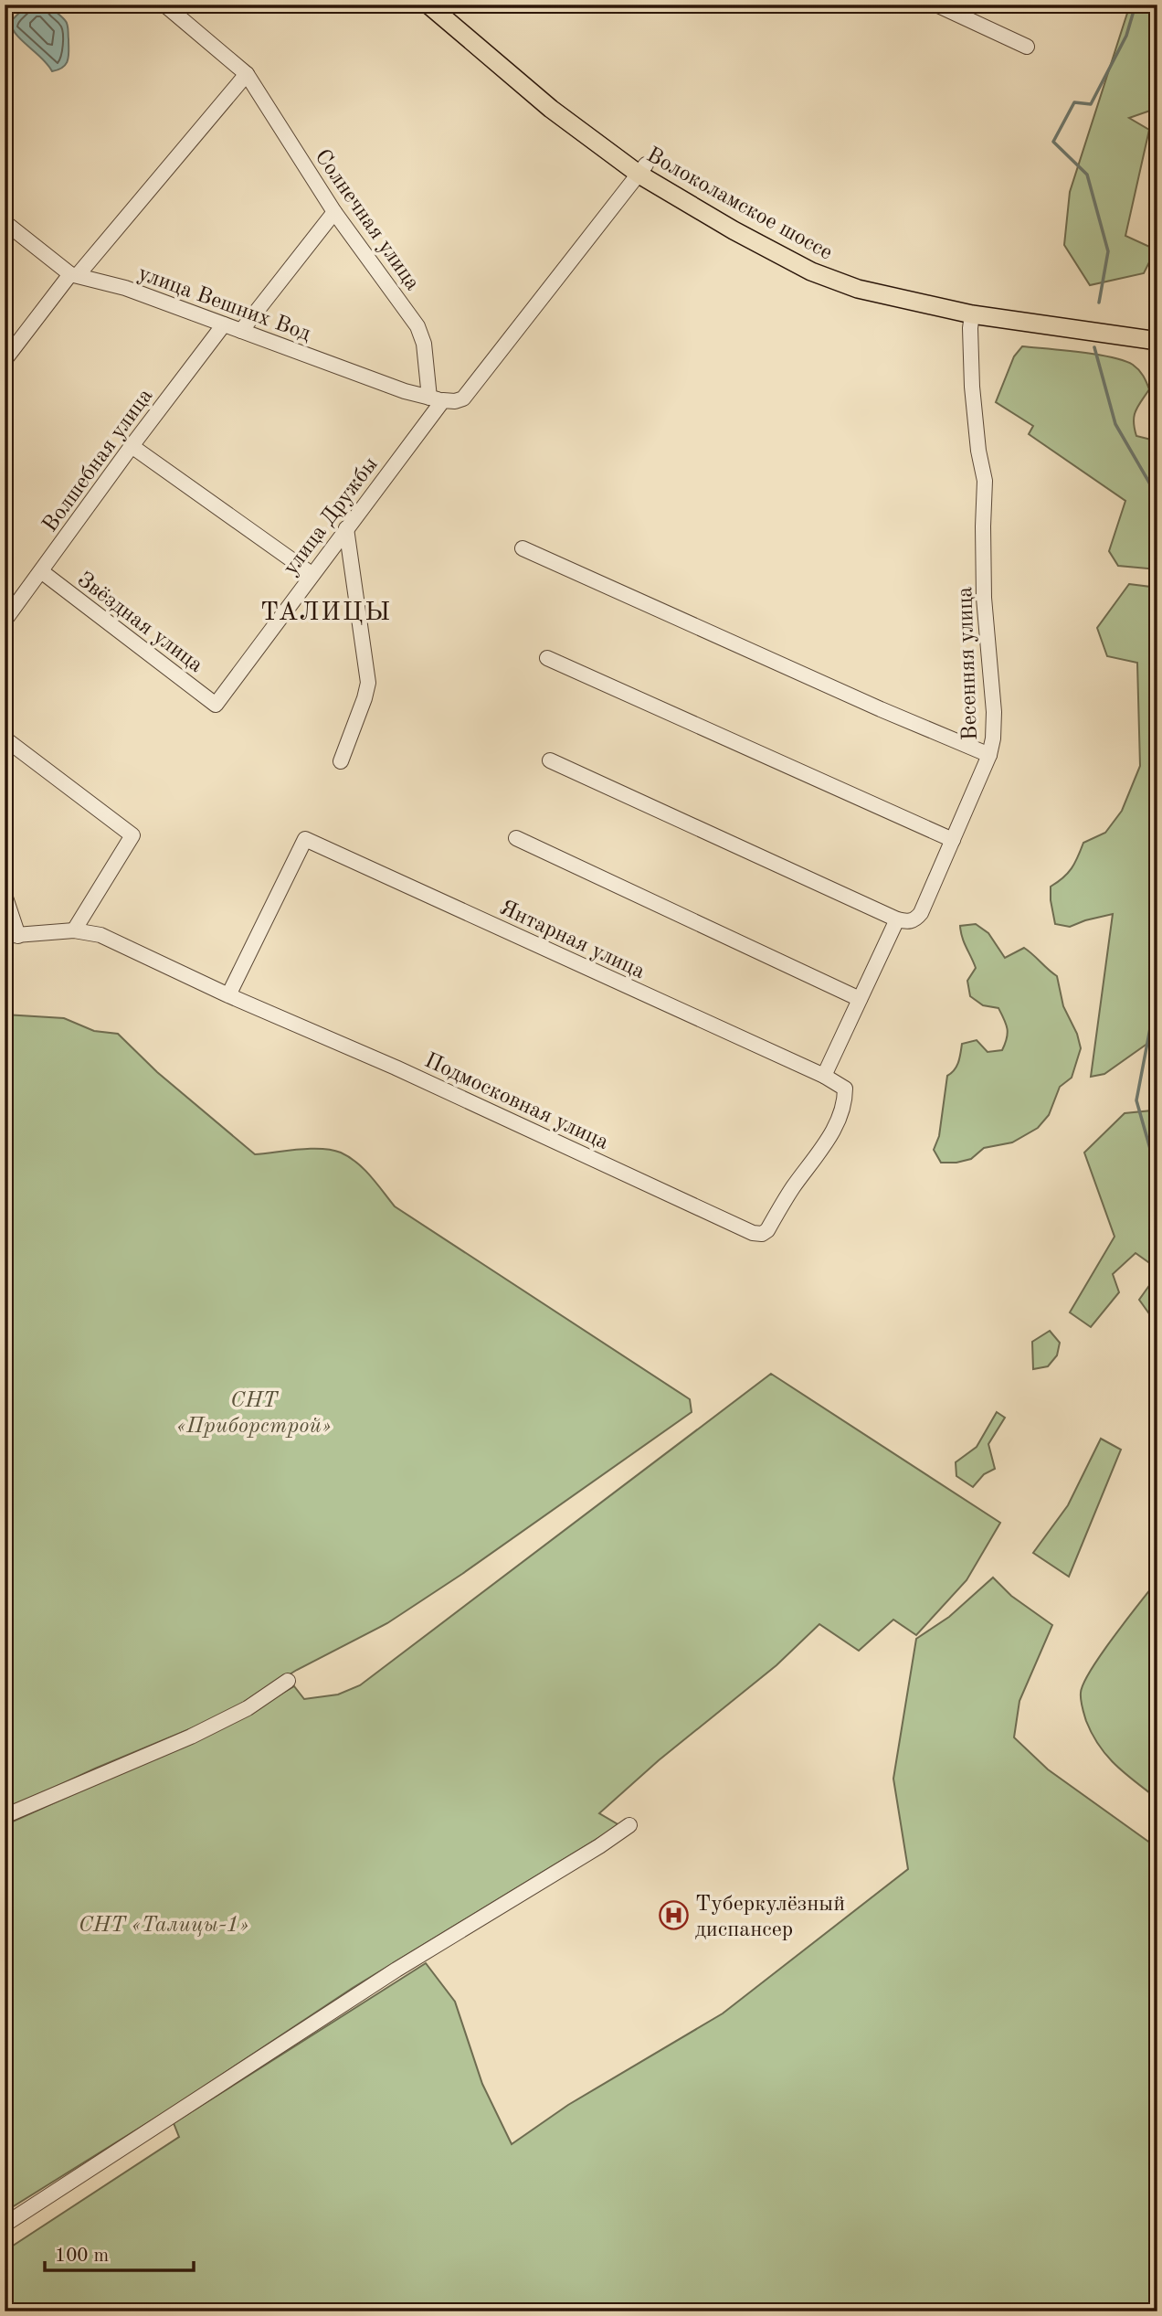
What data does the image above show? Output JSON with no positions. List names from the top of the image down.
{
  "streets": {
    "main road": ["Волоколамское шоссе"],
    "street": [
      "Солнечная улица",
      "улица Вешних Вод",
      "Волшебная улица",
      "улица Дружбы",
      "Звёздная улица",
      "Весенняя улица",
      "Янтарная улица",
      "Подмосковная улица"
    ]
  },
  "crossings": [
    ["Волоколамское шоссе", "Весенняя улица"],
    ["Солнечная улица", "улица Вешних Вод"],
    ["Солнечная улица", "улица Дружбы"],
    ["улица Вешних Вод", "Волшебная улица"],
    ["улица Вешних Вод", "улица Дружбы"],
    ["Волшебная улица", "Звёздная улица"],
    ["улица Дружбы", "Звёздная улица"],
    ["Янтарная улица", "Подмосковная улица"]
  ],
  "districts": ["ТАЛИЦЫ"],
  "parks": ["СНТ «Приборстрой»", "СНТ «Талицы-1»"],
  "places": {
    "hospital": ["Туберкулёзный диспансер"]
  },
  "scale_bar": "100 m"
}
